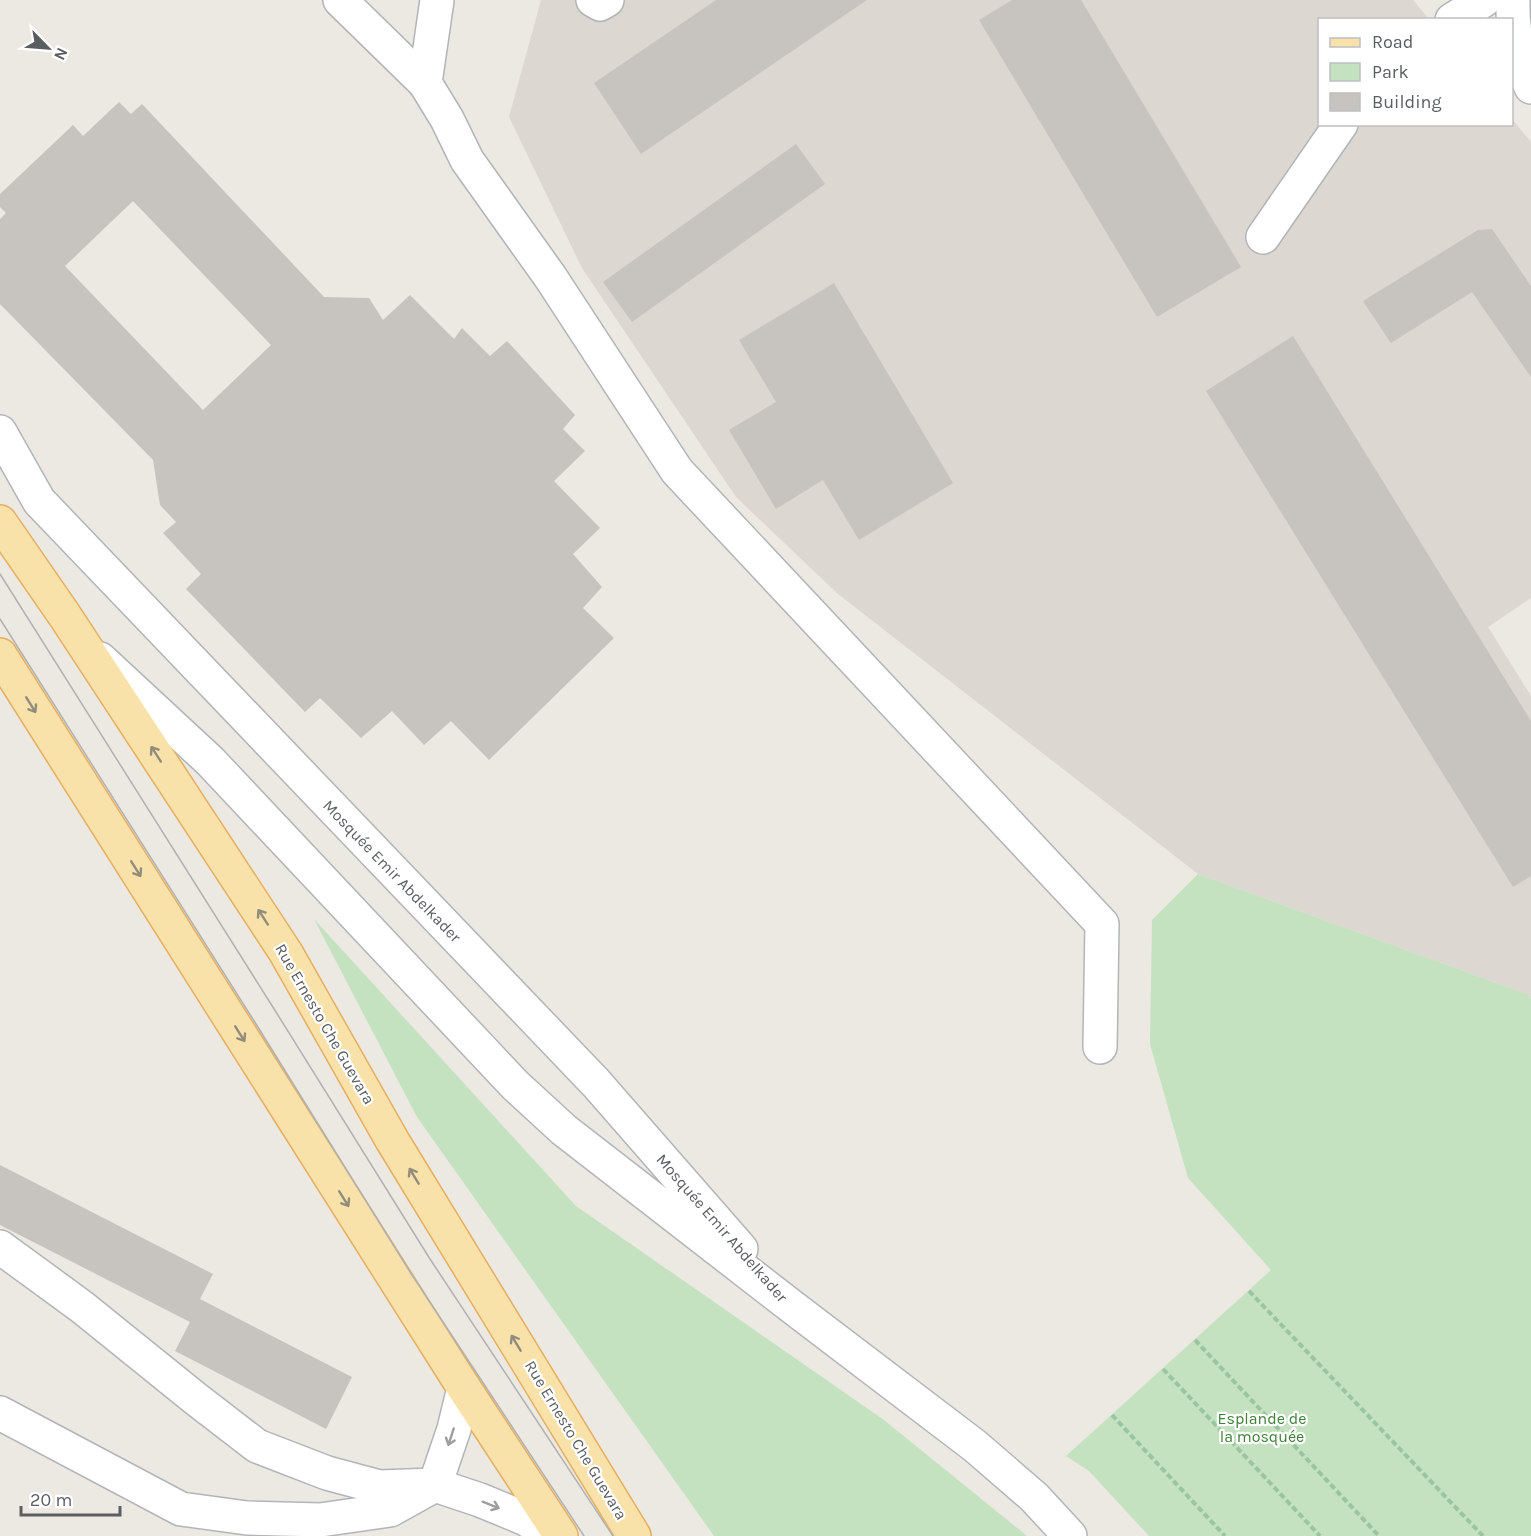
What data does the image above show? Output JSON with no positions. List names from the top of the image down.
{
  "streets": {
    "main road": ["Rue Ernesto Che Guevara"],
    "street": ["Mosquée Emir Abdelkader"]
  },
  "parks": ["Esplande de la mosquée"],
  "legend": ["Road", "Park", "Building"],
  "scale_bar": "20 m",
  "north": "bottom right"
}
